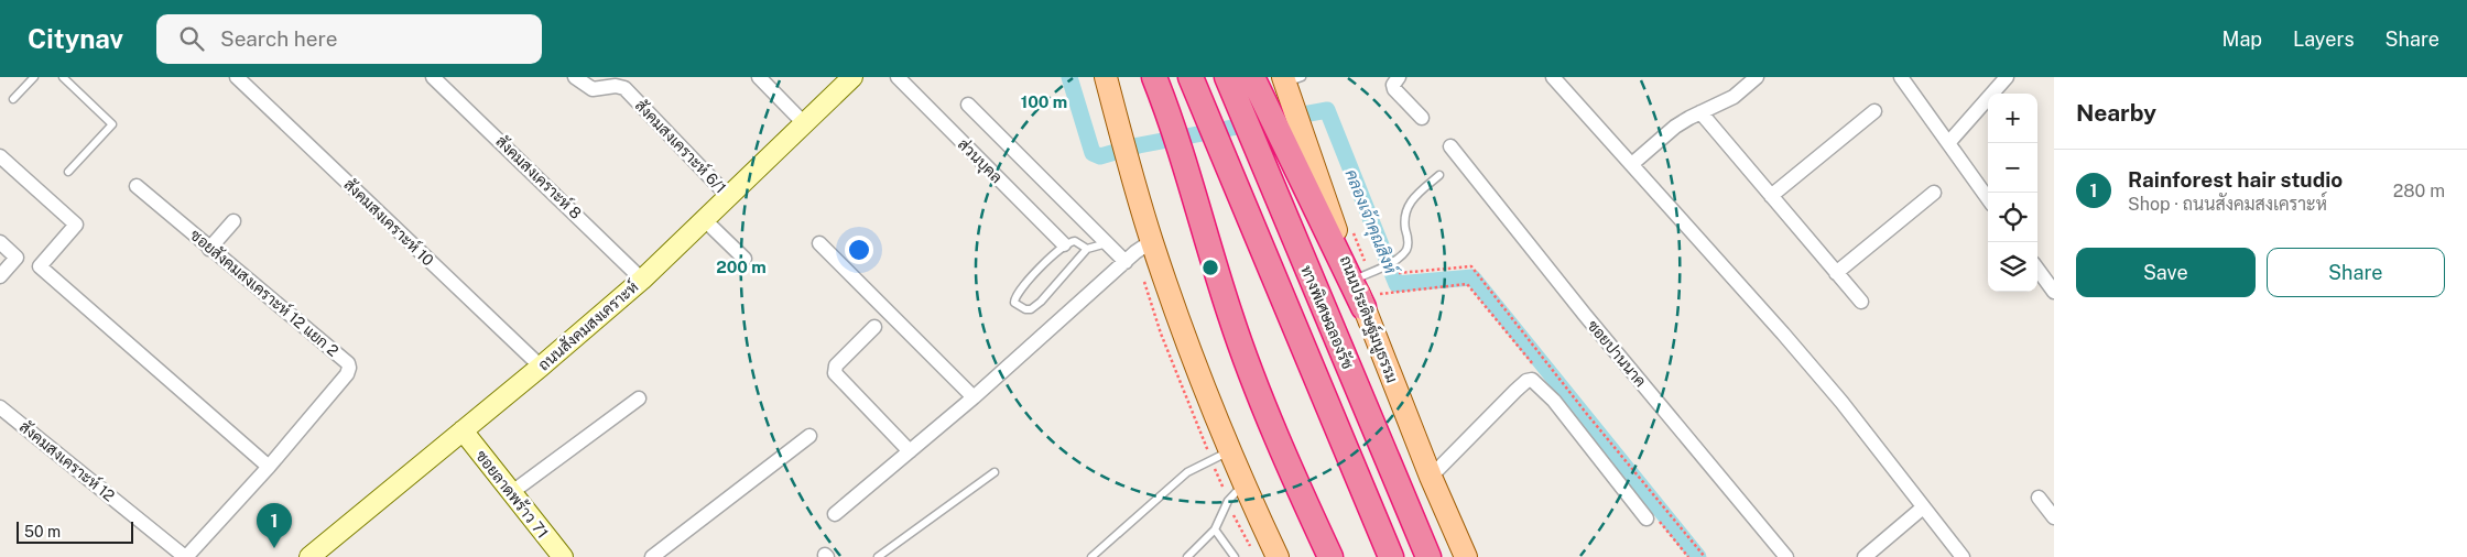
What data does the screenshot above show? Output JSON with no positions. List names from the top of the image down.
{
  "streets": {
    "highway": ["ทางพิเศษฉลองรัช"],
    "main road": ["ถนนประดิษฐ์มนูธรรม", "ถนนสังคมสงเคราะห์", "ซอยลาดพร้าว 71"],
    "street": [
      "สังคมสงเคราะห์ 6/1",
      "ส่วนบุคล",
      "สังคมสงเคราะห์ 8",
      "สังคมสงเคราะห์ 10",
      "ซอยสังคมสงเคราะห์ 12 แยก 2",
      "ซอยปานนาค",
      "สังคมสงเคราะห์ 12"
    ]
  },
  "crossings": [
    ["สังคมสงเคราะห์ 6/1", "ถนนสังคมสงเคราะห์"],
    ["สังคมสงเคราะห์ 8", "ถนนสังคมสงเคราะห์"],
    ["สังคมสงเคราะห์ 10", "ถนนสังคมสงเคราะห์"],
    ["ซอยสังคมสงเคราะห์ 12 แยก 2", "สังคมสงเคราะห์ 12"],
    ["ถนนสังคมสงเคราะห์", "ซอยลาดพร้าว 71"]
  ],
  "water": ["คลองเจ้าคุณสิงห์"],
  "scale_bar": "50 m",
  "page": {
    "header": "Citynav",
    "search": "Search here",
    "nav": ["Map", "Layers", "Share"],
    "heading": "Nearby",
    "map_buttons": ["+", "−"],
    "list": [
      {
        "mark": "1",
        "name": "Rainforest hair studio",
        "note": "Shop · ถนนสังคมสงเคราะห์",
        "value": "280 m"
      }
    ],
    "buttons": ["Save", "Share"],
    "pins": "1",
    "scale": "50 m"
  },
  "rings": ["100 m", "200 m"]
}
